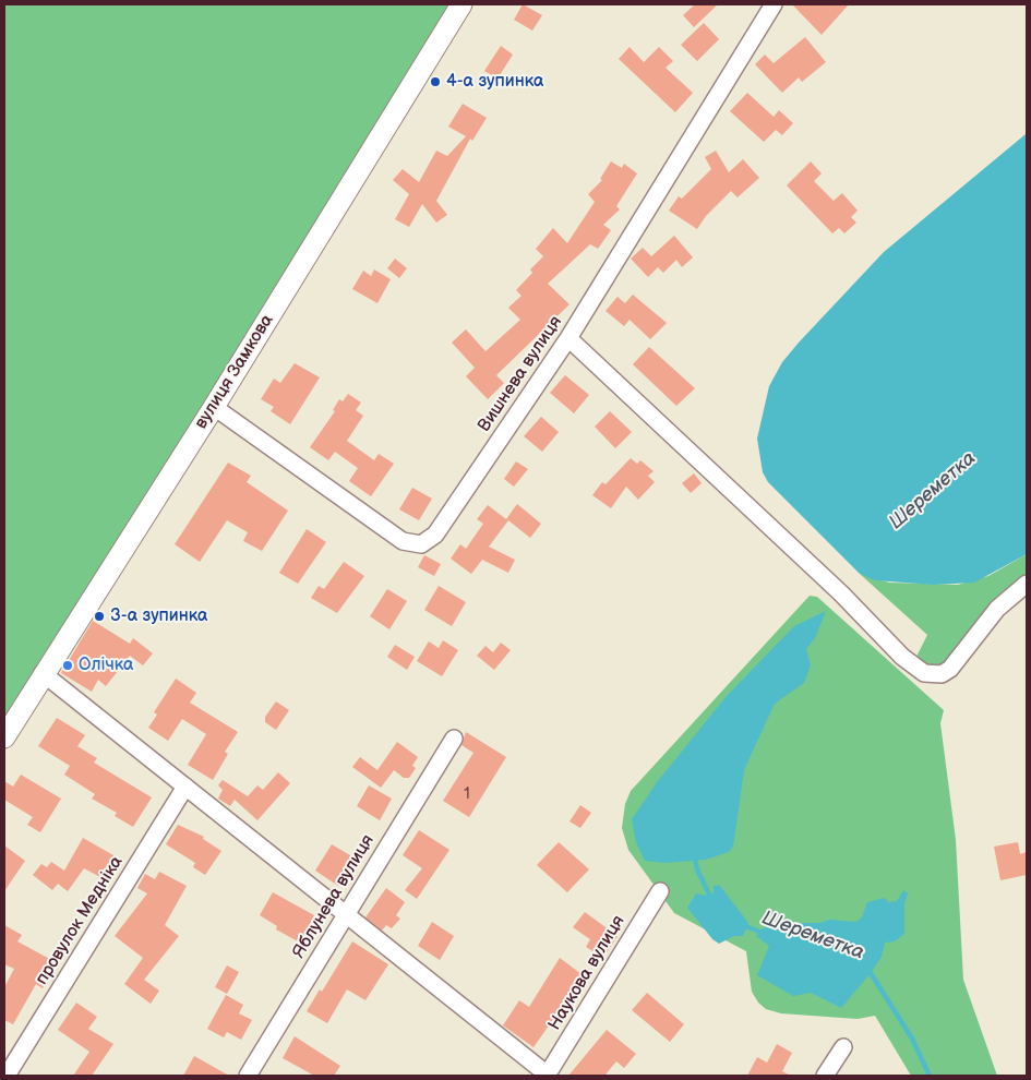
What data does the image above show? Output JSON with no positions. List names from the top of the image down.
{
  "streets": {
    "street": [
      "вулиця Замкова",
      "Вишнева вулиця",
      "Яблунева вулиця",
      "провулок Медніка",
      "Наукова вулиця"
    ]
  },
  "crossings": [
    ["вулиця Замкова", "Вишнева вулиця"]
  ],
  "water": ["Шереметка"],
  "places": ["4-а зупинка", "3-а зупинка", "Олічка"],
  "house_numbers": ["1"]
}
